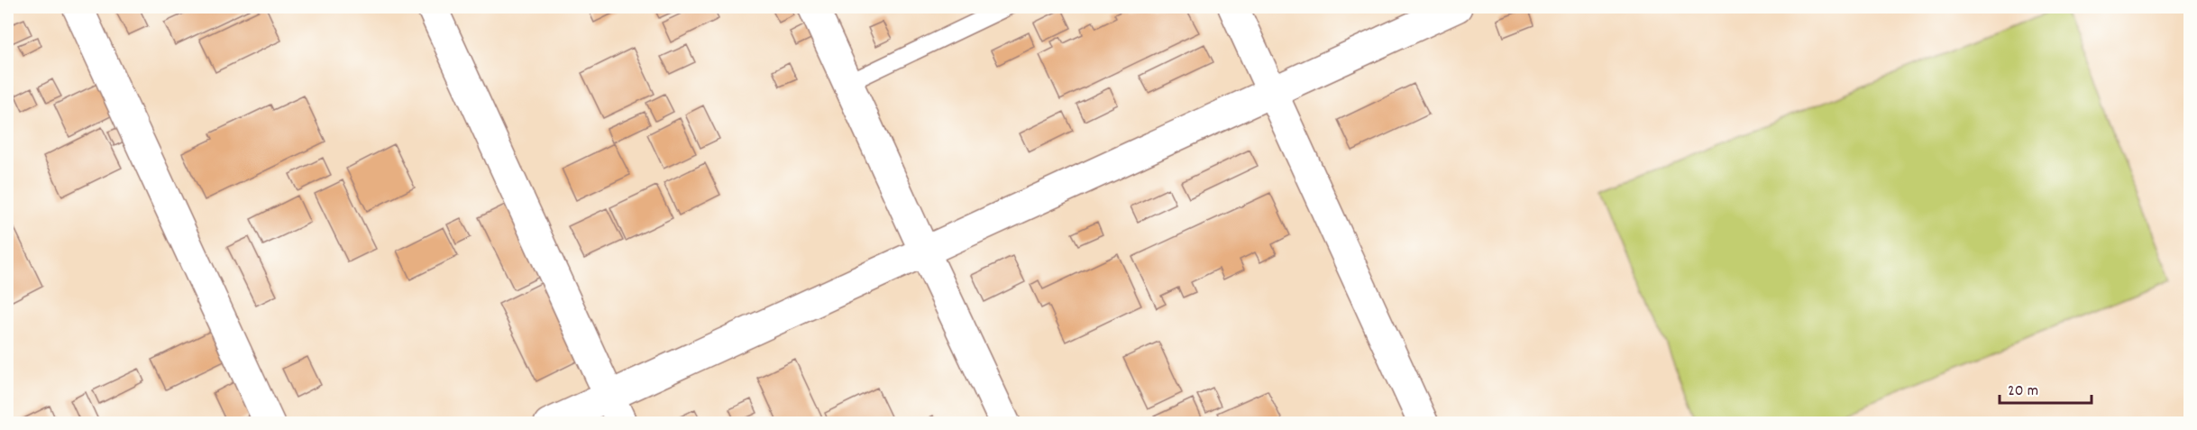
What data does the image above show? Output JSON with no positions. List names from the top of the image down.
{
  "scale_bar": "20 m"
}
